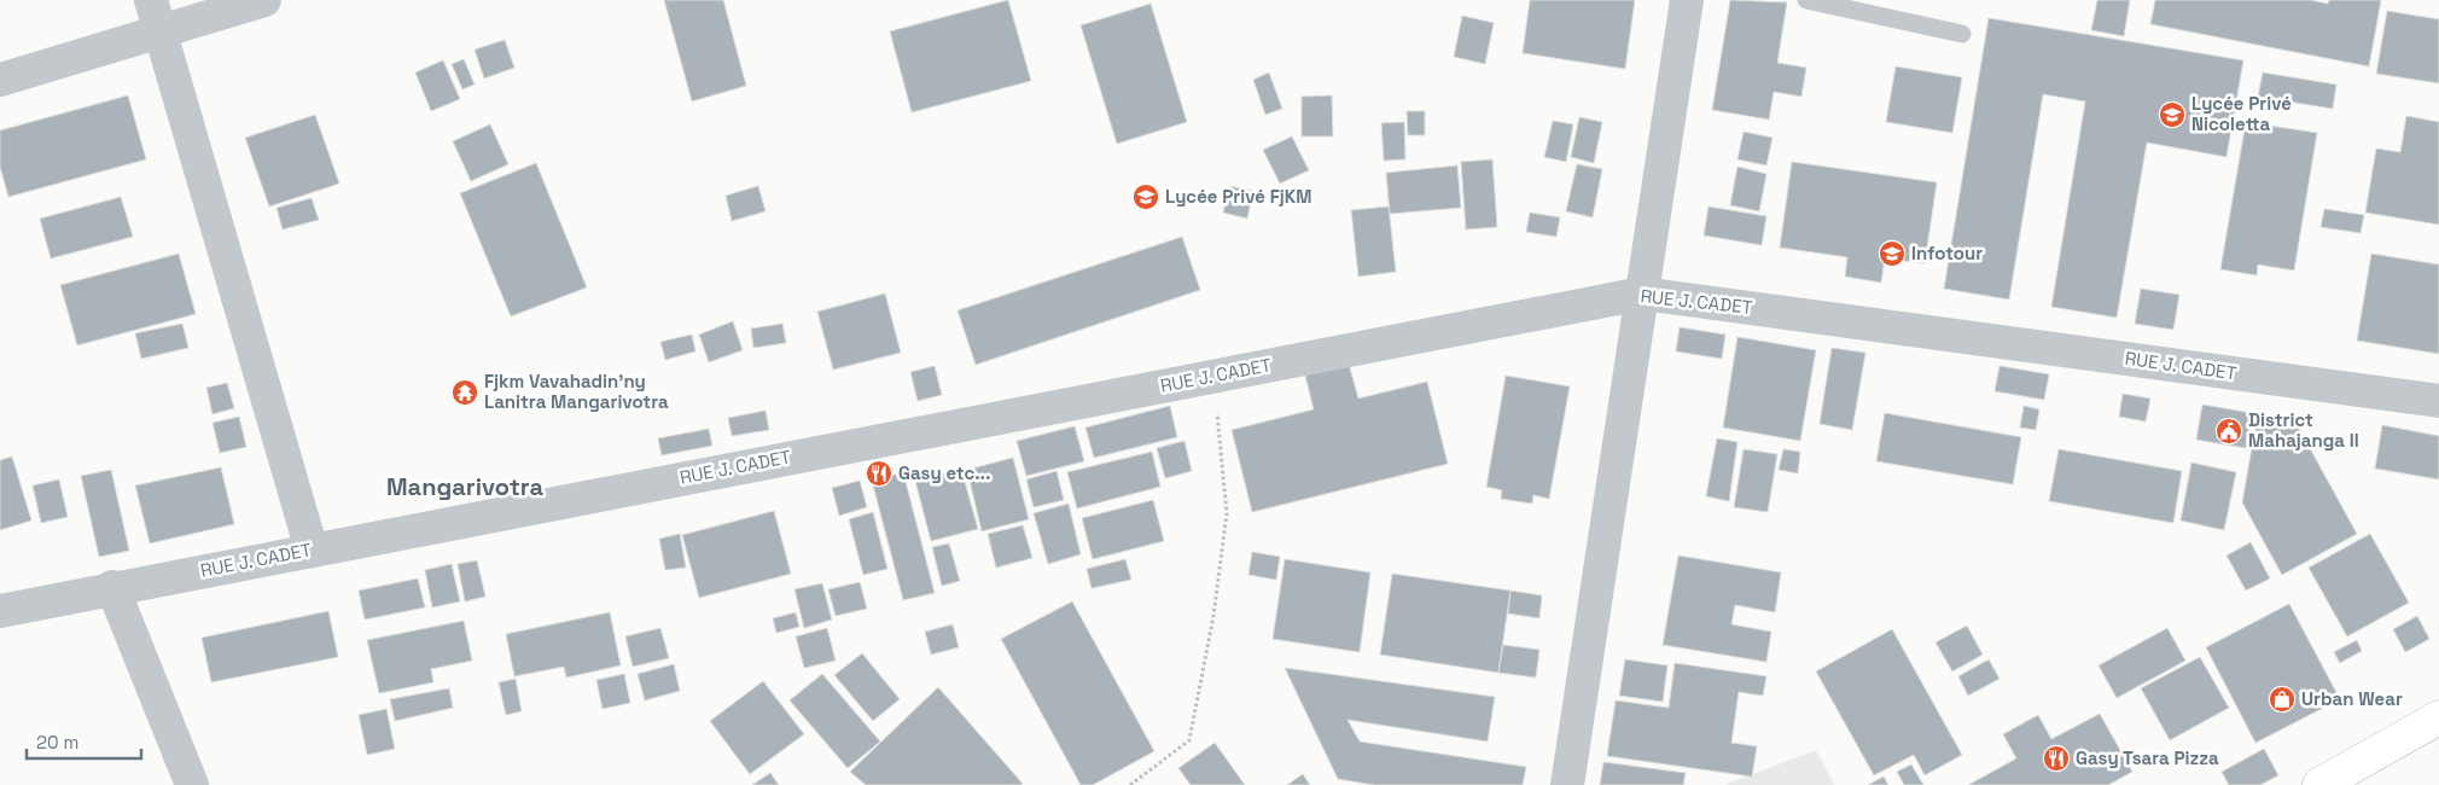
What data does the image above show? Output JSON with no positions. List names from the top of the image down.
{
  "streets": {
    "street": ["RUE J. CADET"]
  },
  "districts": ["Mangarivotra"],
  "places": {
    "school or university": ["Lycée Privé Nicoletta", "Lycée Privé FjKM", "Infotour"],
    "temple": ["Fjkm Vavahadin'ny Lanitra Mangarivotra"],
    "public building": ["District Mahajanga II"],
    "restaurant": ["Gasy etc...", "Gasy Tsara Pizza"],
    "shop": ["Urban Wear"]
  },
  "scale_bar": "20 m"
}
